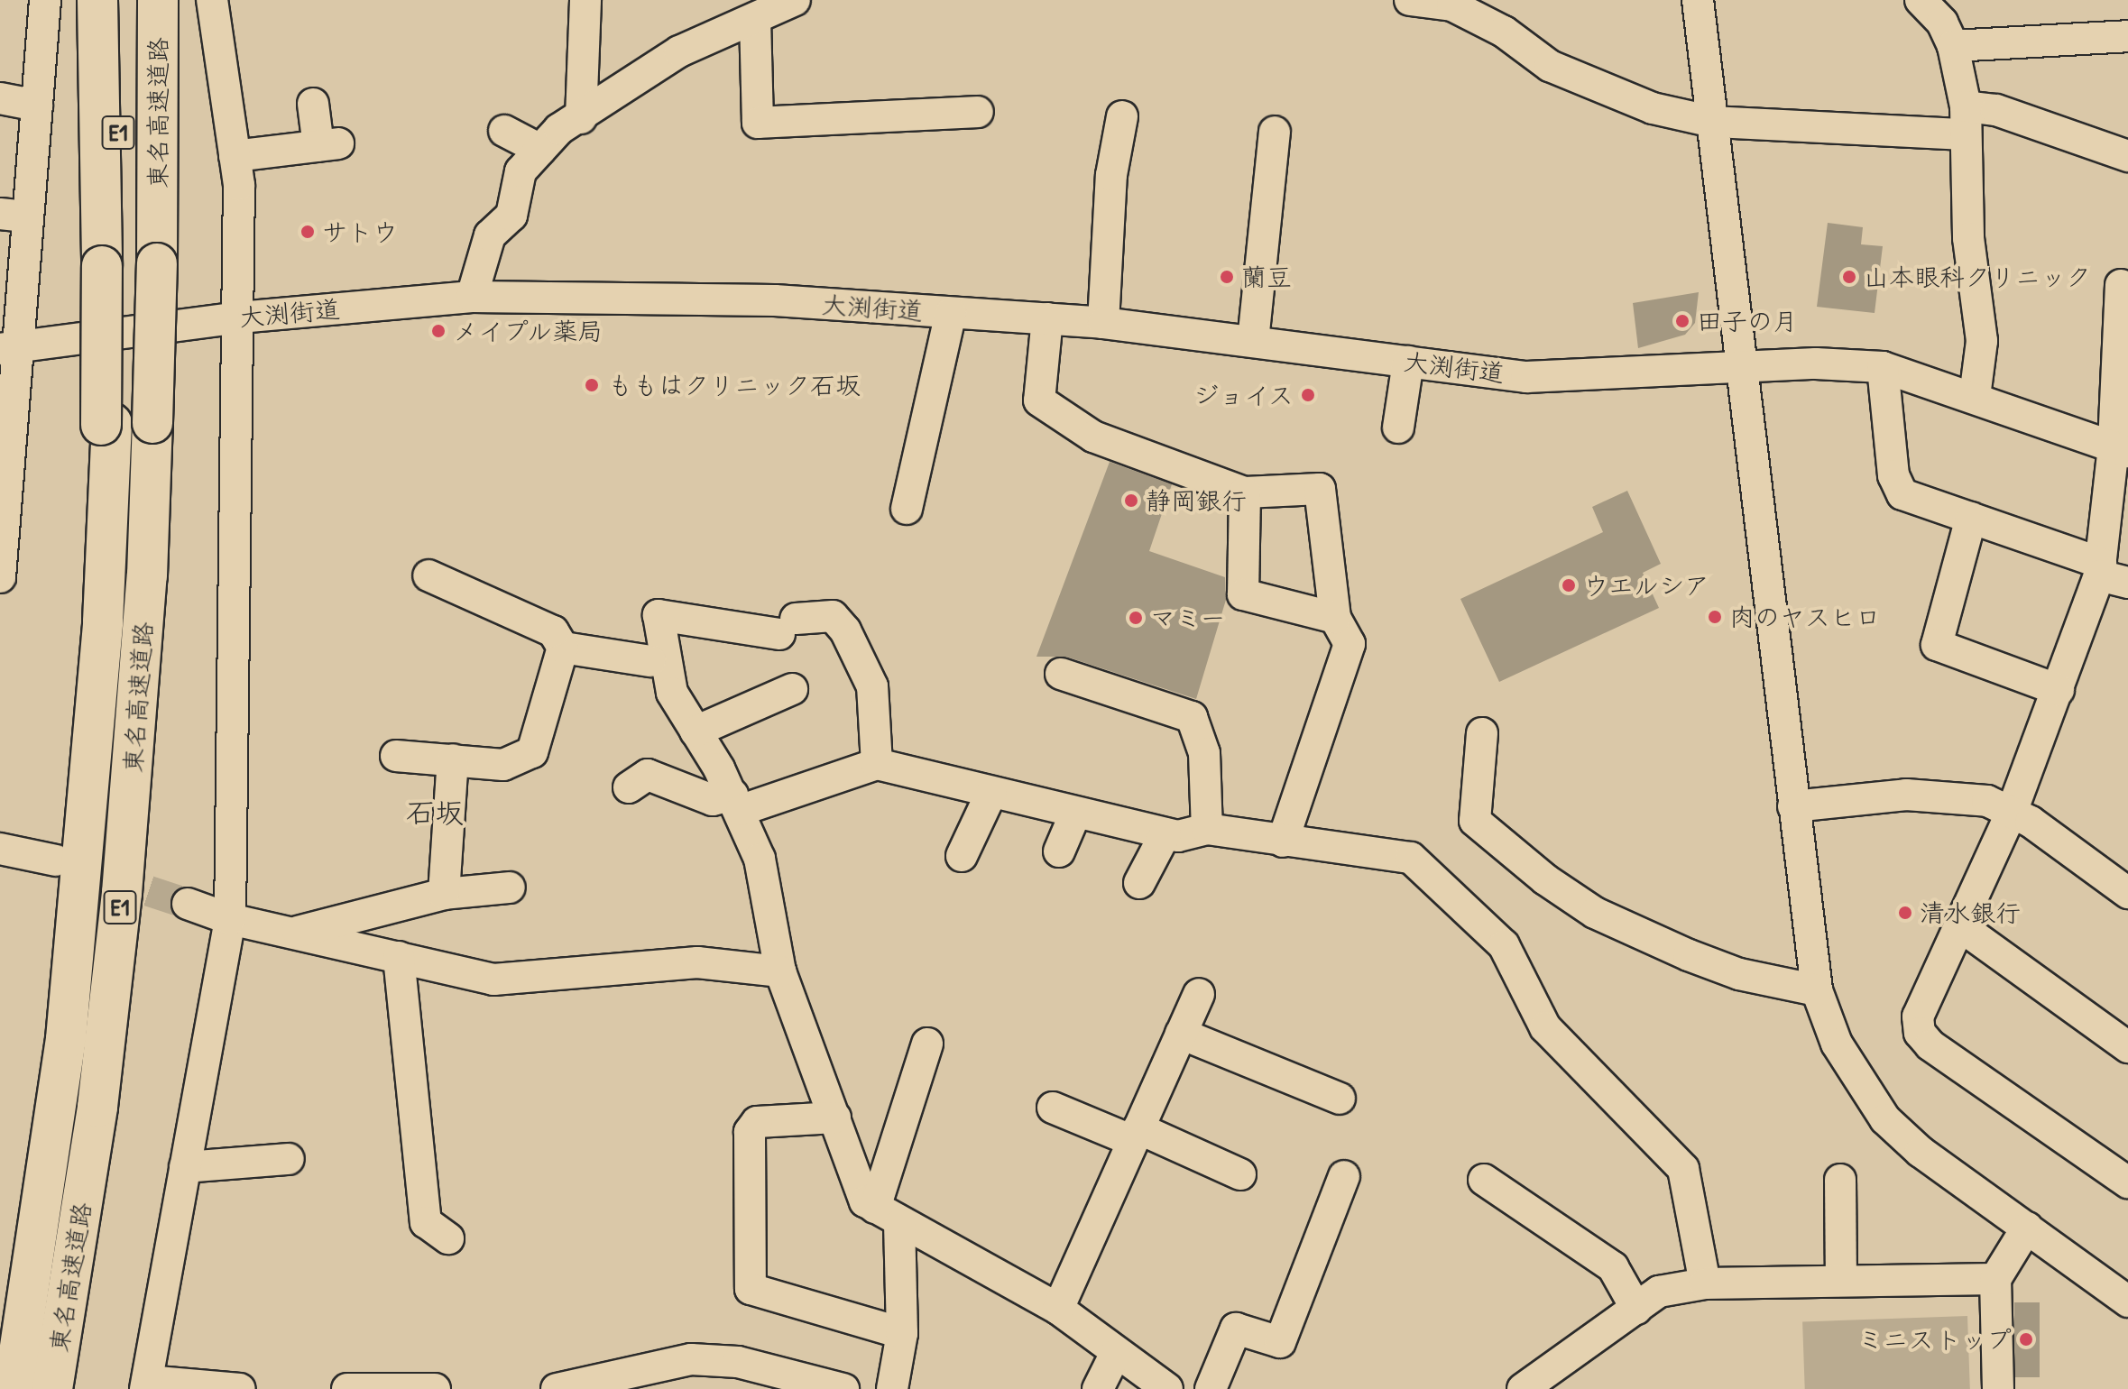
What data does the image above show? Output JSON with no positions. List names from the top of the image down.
{
  "streets": {
    "highway": ["東名高速道路", "E1"],
    "street": ["大渕街道"]
  },
  "districts": ["石坂"],
  "places": [
    "サトウ",
    "蘭豆",
    "山本眼科クリニック",
    "田子の月",
    "メイプル薬局",
    "ももはクリニック石坂",
    "ジョイス",
    "静岡銀行",
    "ウエルシア",
    "肉のヤスヒロ",
    "マミー",
    "清水銀行",
    "ミニストップ"
  ]
}
